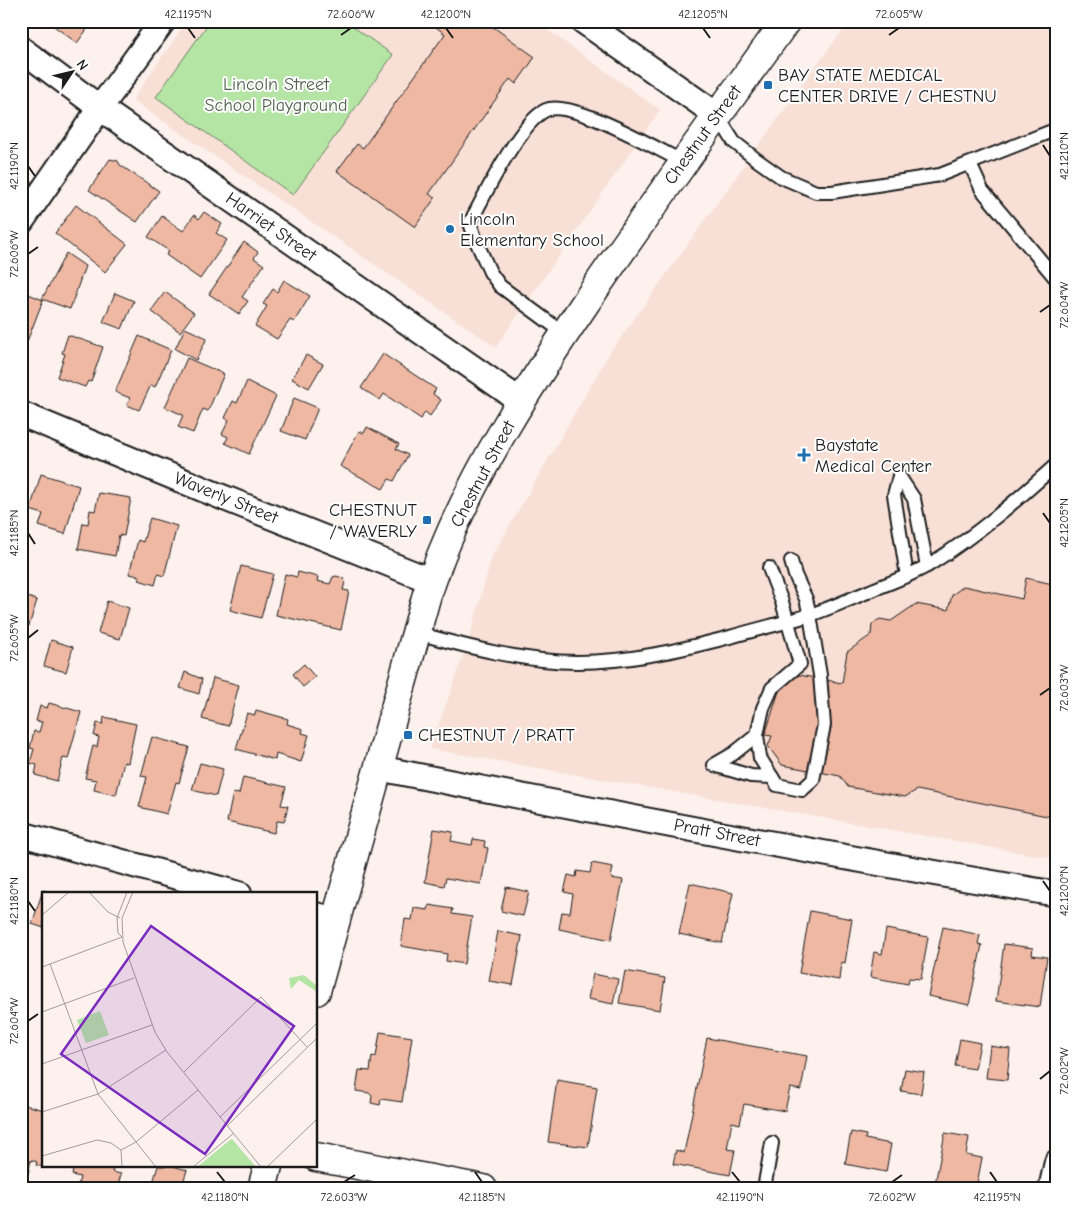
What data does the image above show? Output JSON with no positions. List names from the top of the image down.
{
  "streets": {
    "main road": ["Chestnut Street"],
    "street": ["Harriet Street", "Waverly Street", "Pratt Street"]
  },
  "crossings": [
    ["Chestnut Street", "Harriet Street"],
    ["Chestnut Street", "Waverly Street"],
    ["Chestnut Street", "Pratt Street"]
  ],
  "parks": ["Lincoln Street School Playground"],
  "places": {
    "transit": ["BAY STATE MEDICAL CENTER DRIVE / CHESTNU", "CHESTNUT / WAVERLY", "CHESTNUT / PRATT"],
    "other": ["Lincoln Elementary School"],
    "health": ["Baystate Medical Center"]
  },
  "north": "top right",
  "coordinates": [
    "42.1195°N",
    "72.606°W",
    "42.1200°N",
    "42.1205°N",
    "72.605°W",
    "42.1210°N",
    "42.1190°N",
    "72.604°W",
    "42.1185°N",
    "72.603°W",
    "42.1180°N",
    "72.602°W"
  ]
}
